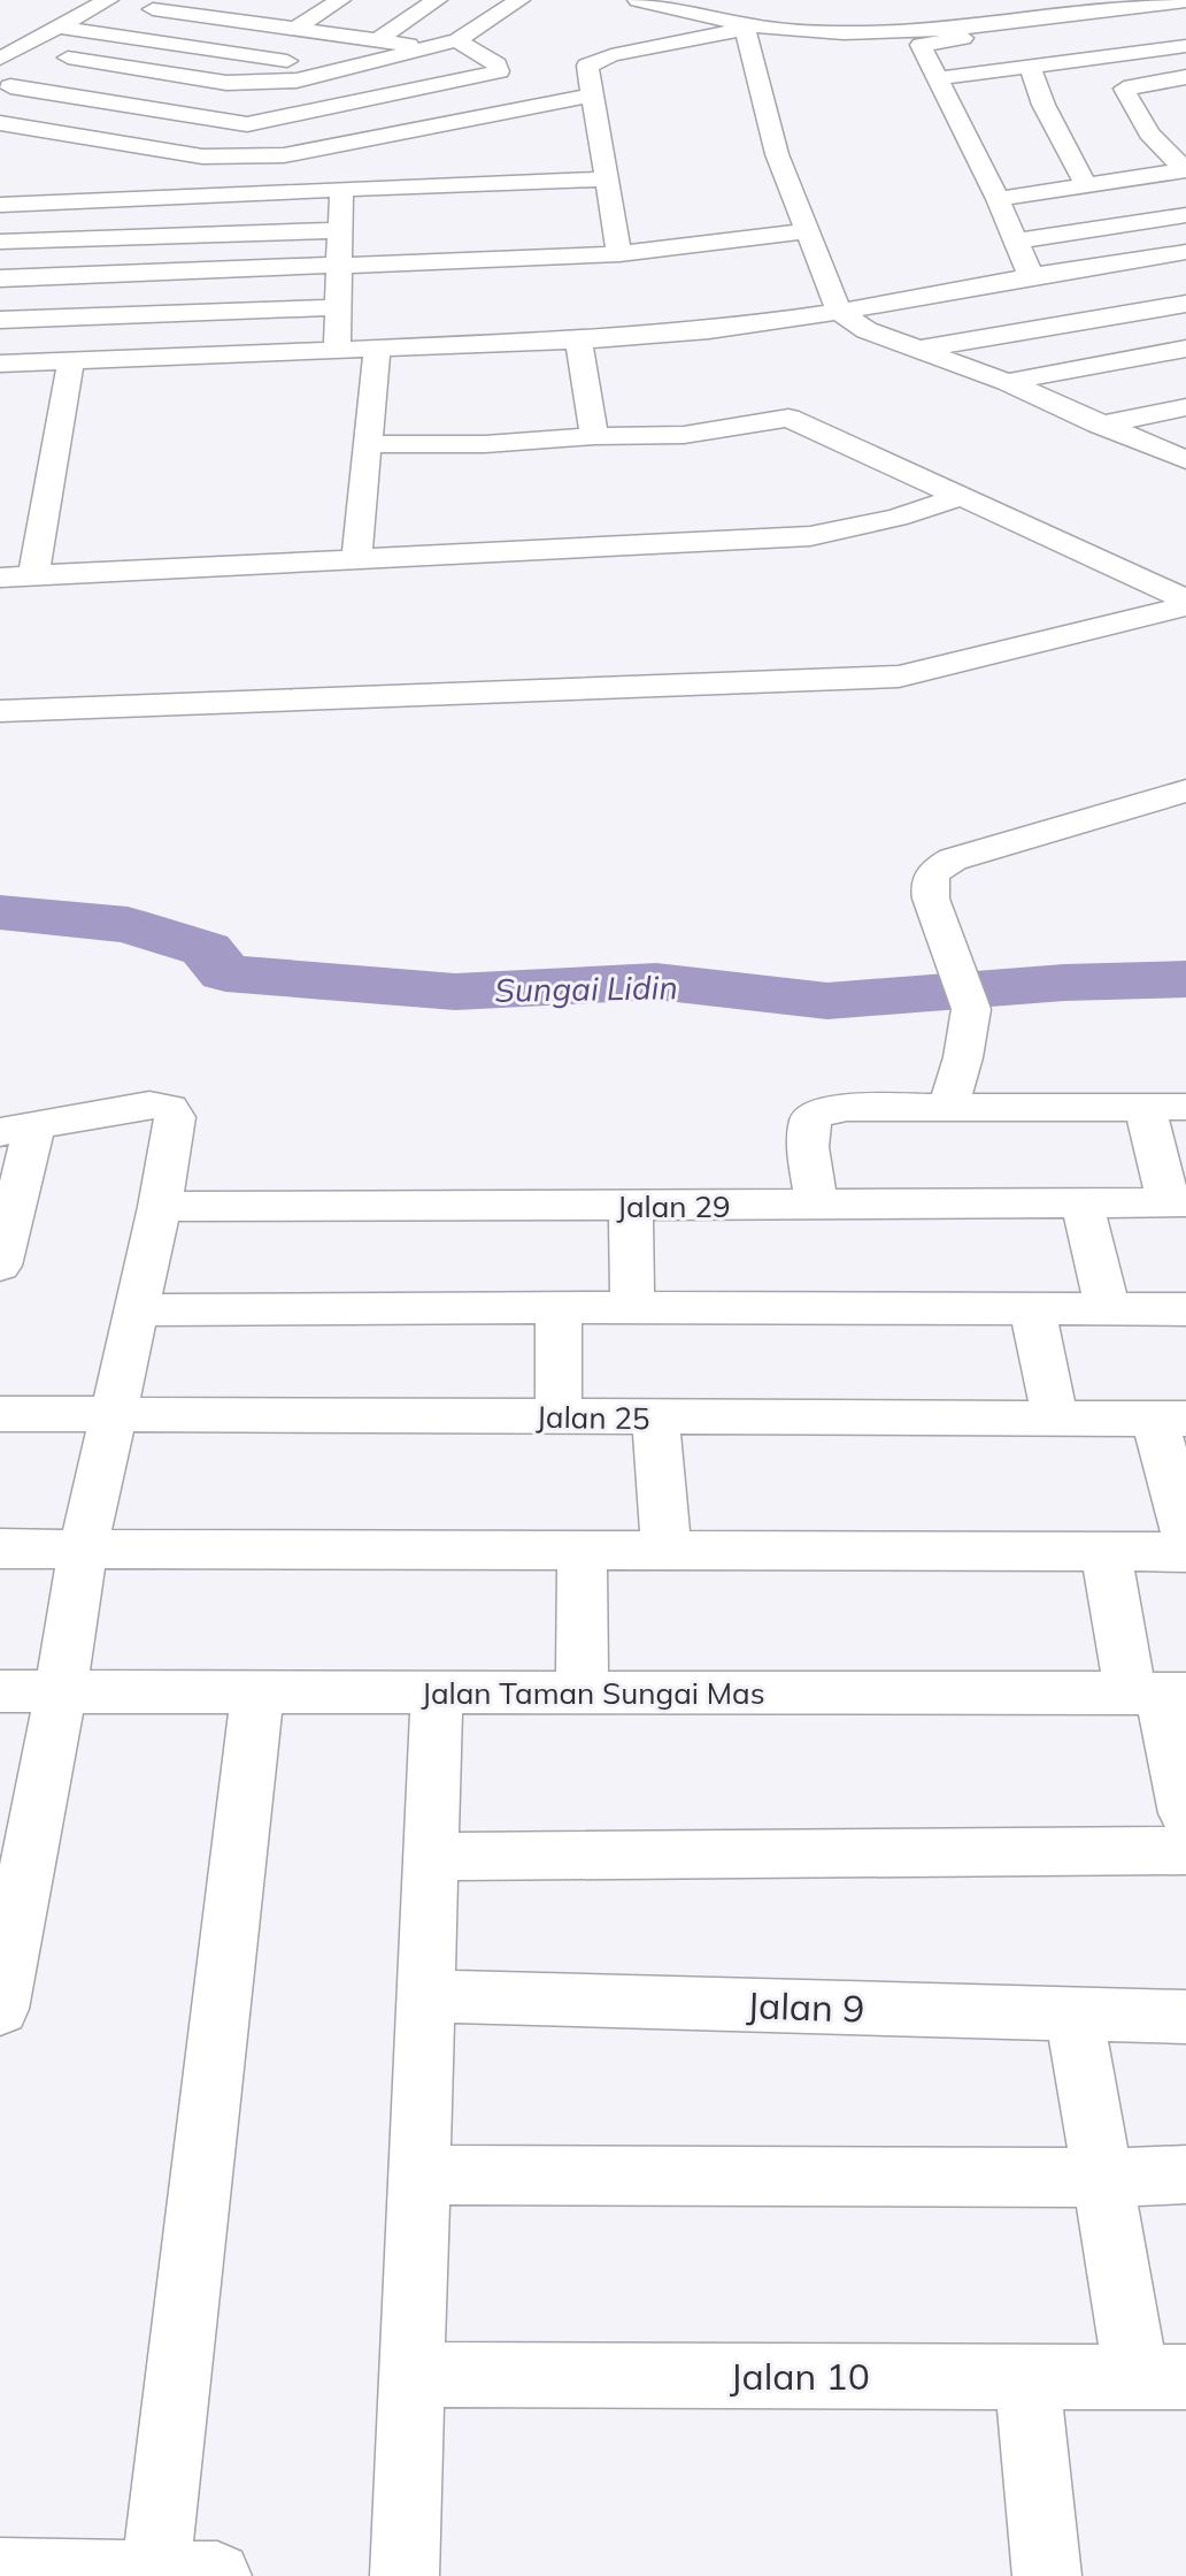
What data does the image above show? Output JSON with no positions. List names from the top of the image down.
{
  "streets": {
    "street": [
      "Jalan 29",
      "Jalan 25",
      "Jalan Taman Sungai Mas",
      "Jalan 9",
      "Jalan 10"
    ]
  },
  "water": ["Sungai Lidin"]
}
